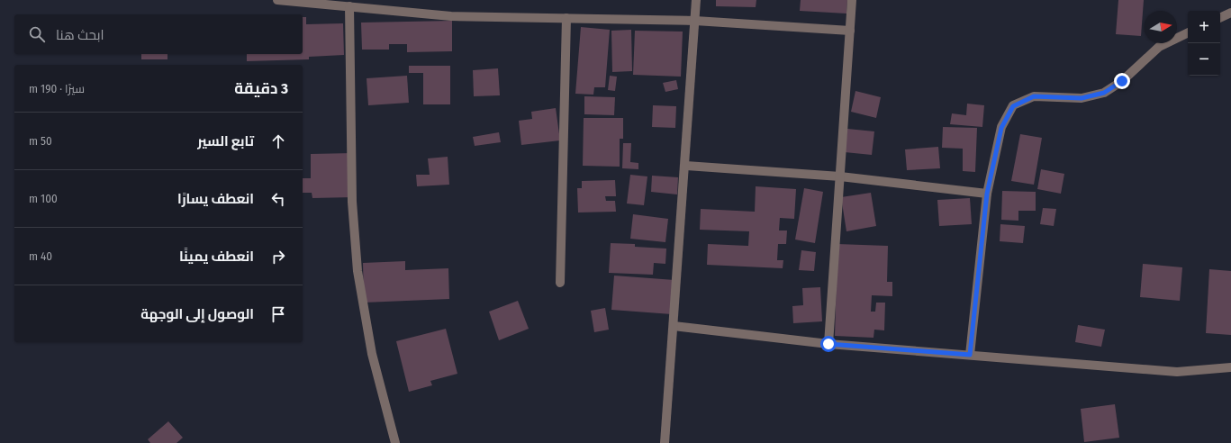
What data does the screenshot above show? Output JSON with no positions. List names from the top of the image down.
{
  "north": "right",
  "page": {
    "map_buttons": ["+", "−"],
    "search": "ابحث هنا",
    "heading": ["3 دقيقة", "سيرًا · 190 m"],
    "list": [
      ["تابع السير", "50 m"],
      ["انعطف يسارًا", "100 m"],
      ["انعطف يمينًا", "40 m"],
      "الوصول إلى الوجهة"
    ]
  }
}
